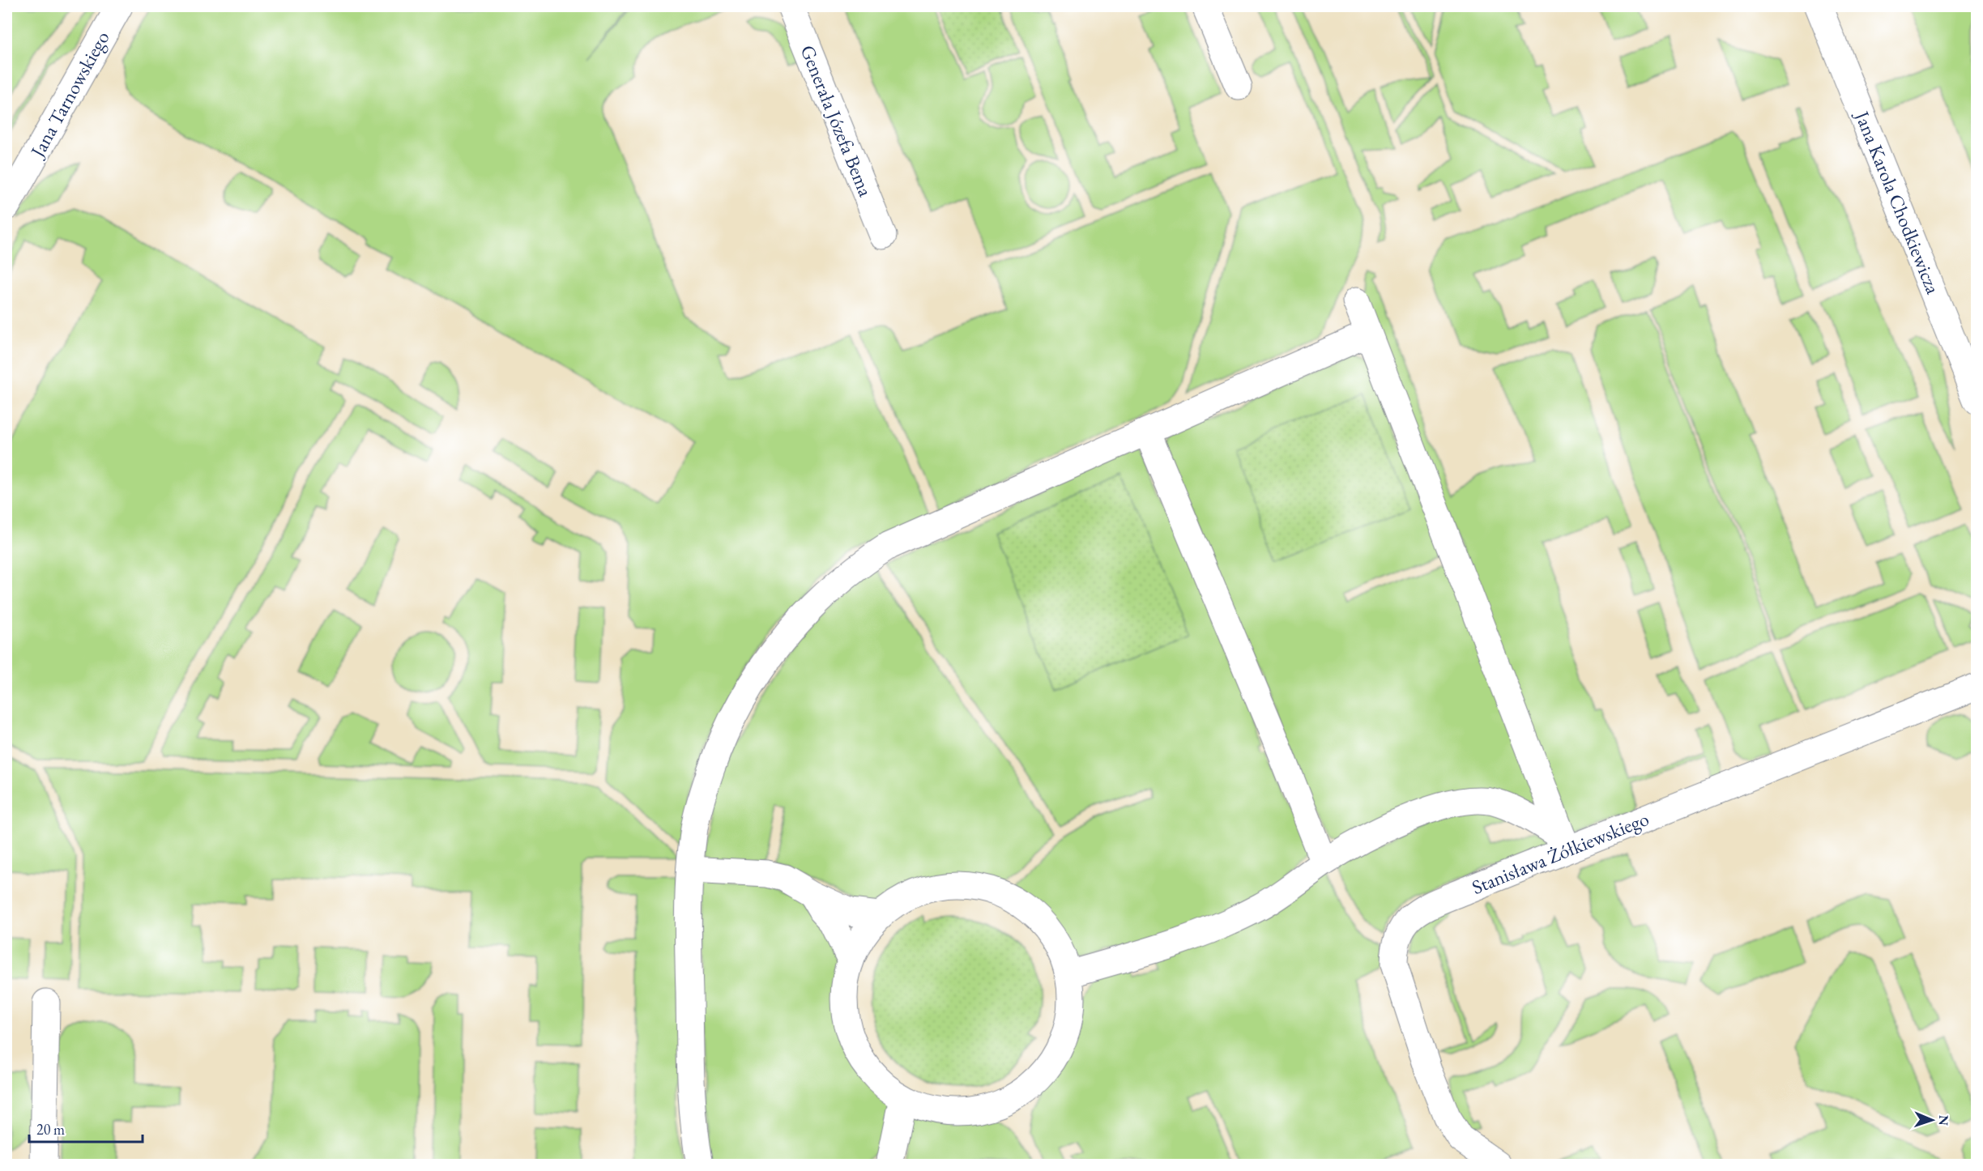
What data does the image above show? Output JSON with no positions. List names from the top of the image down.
{
  "streets": {
    "street": [
      "Jana Tarnowskiego",
      "Generała Józefa Bema",
      "Jana Karola Chodkiewicza",
      "Stanisława Żółkiewskiego"
    ]
  },
  "scale_bar": "20 m",
  "north": "right"
}
